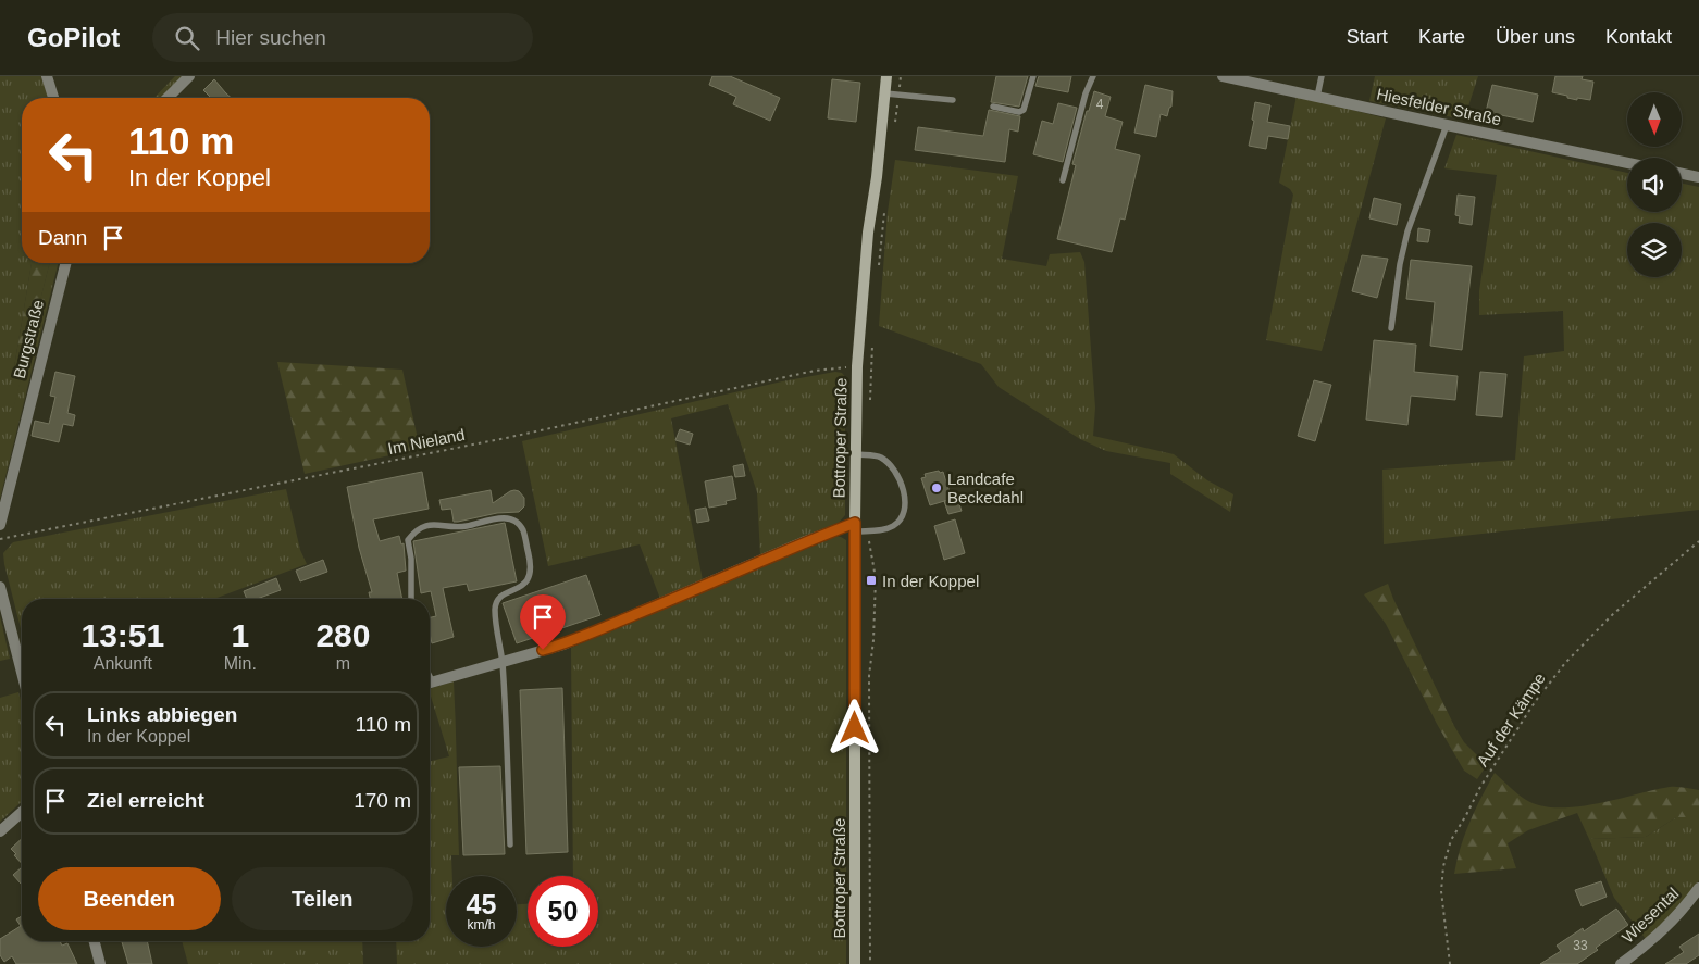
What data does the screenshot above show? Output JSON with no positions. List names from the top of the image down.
{
  "streets": {
    "main road": ["Bottroper Straße"],
    "street": ["Hiesfelder Straße", "Burgstraße", "Wiesental"],
    "path": ["Im Nieland", "Auf der Kämpe"]
  },
  "crossings": [
    ["Bottroper Straße", "Im Nieland"]
  ],
  "places": {
    "other": ["Landcafe Beckedahl"],
    "transit": ["In der Koppel"]
  },
  "house_numbers": ["4", "33"],
  "north": "bottom",
  "page": {
    "header": "GoPilot",
    "search": "Hier suchen",
    "nav": [
      "Start",
      "Karte",
      "Über uns",
      "Kontakt"
    ],
    "turn": ["110 m", "In der Koppel"],
    "then": "Dann",
    "eta": [
      "13:51",
      "Ankunft",
      "1",
      "Min.",
      "280",
      "m"
    ],
    "list": [
      {
        "name": "Links abbiegen",
        "note": "In der Koppel",
        "value": "110 m"
      },
      {
        "name": "Ziel erreicht",
        "value": "170 m"
      }
    ],
    "buttons": ["Beenden", "Teilen"],
    "speed": "45 km/h",
    "limit": "50"
  }
}
